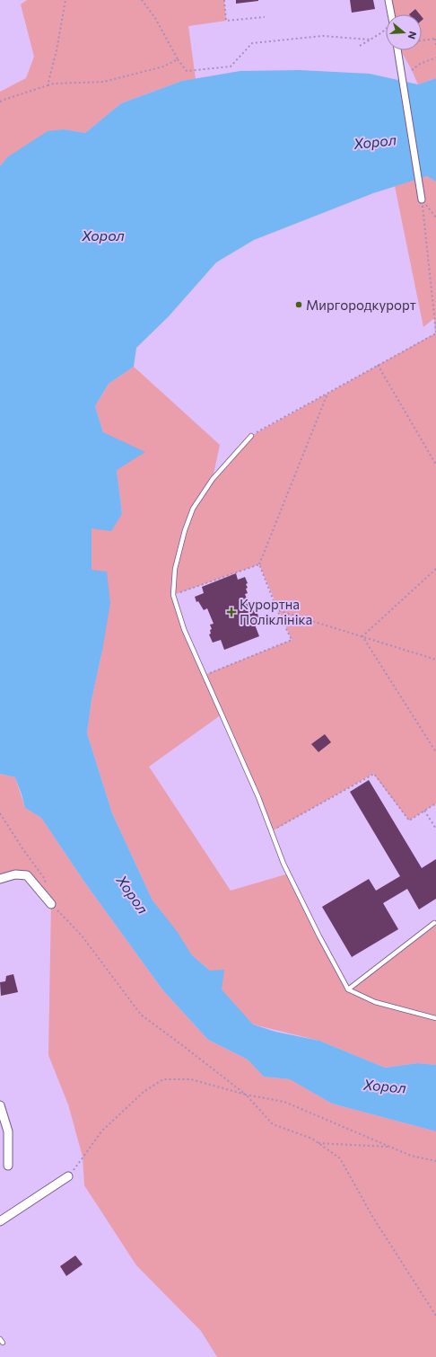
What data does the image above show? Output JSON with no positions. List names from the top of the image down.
{
  "water": ["Хорол"],
  "places": {
    "other": ["Миргородкурорт"],
    "health": ["Курортна Поліклініка"]
  },
  "north": "right"
}
